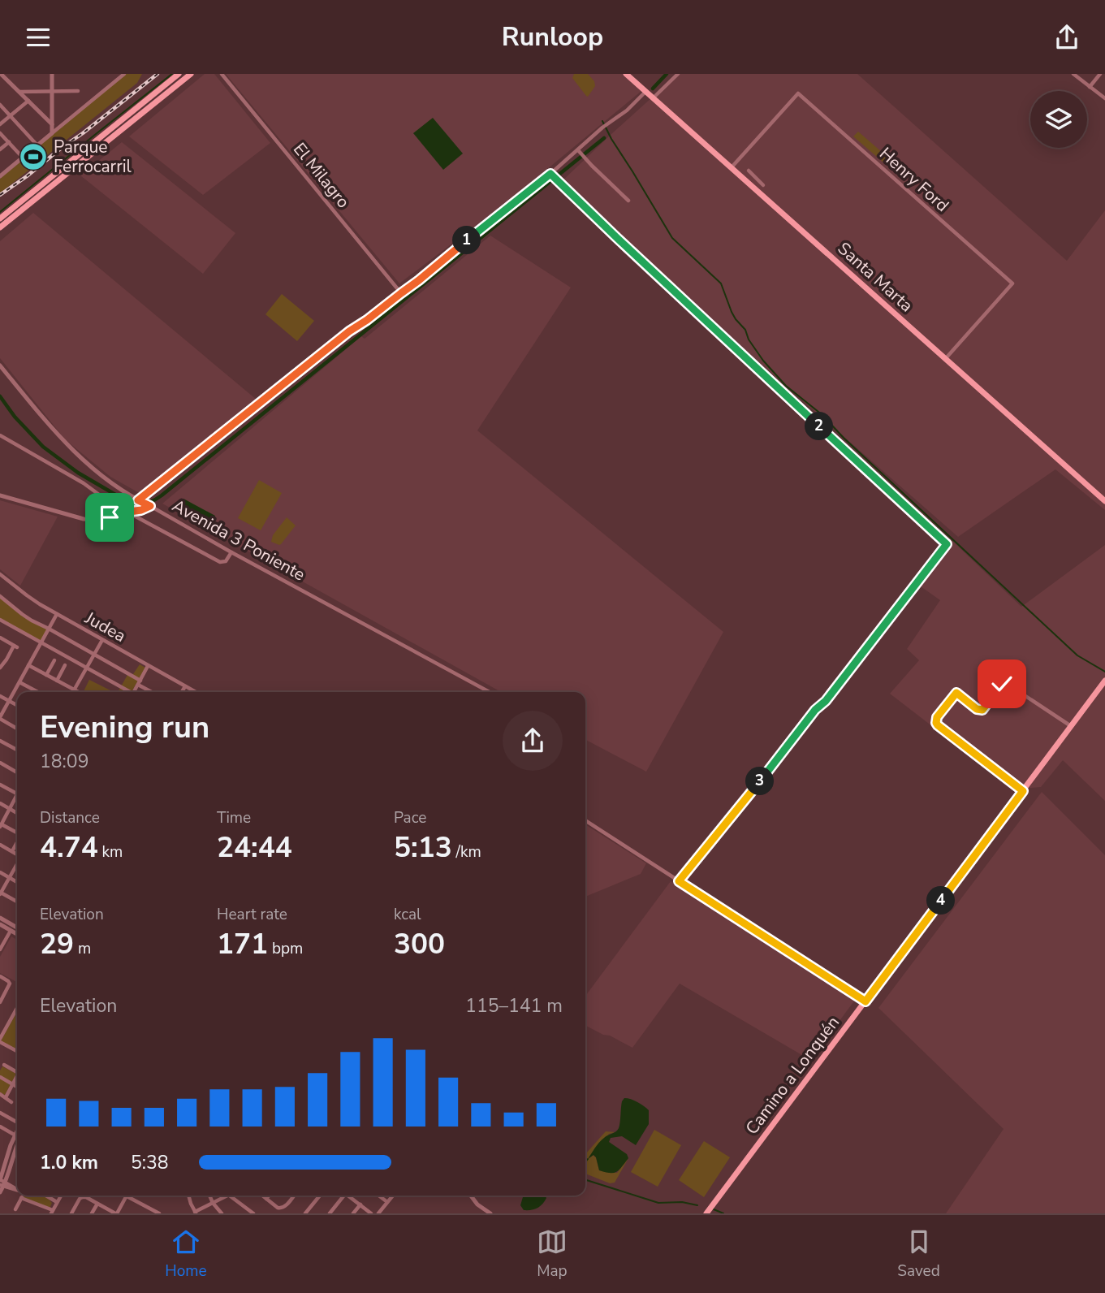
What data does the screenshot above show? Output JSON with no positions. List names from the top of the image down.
{
  "streets": {
    "main road": ["Santa Marta", "Camino a Lonquén"],
    "street": [
      "El Milagro",
      "Henry Ford",
      "Avenida 3 Poniente",
      "Judea"
    ]
  },
  "crossings": [
    ["Henry Ford", "Santa Marta"]
  ],
  "places": {
    "sports": ["Parque Ferrocarril"]
  },
  "page": {
    "header": "Runloop",
    "pins": [
      "1",
      "2",
      "3",
      "4"
    ],
    "heading": ["Evening run", "18:09"],
    "stats": [
      ["Distance", "4.74 km"],
      ["Time", "24:44"],
      ["Pace", "5:13 /km"],
      ["Elevation", "29 m"],
      ["Heart rate", "171 bpm"],
      ["kcal", "300"]
    ],
    "chart": ["Elevation", "115–141 m"],
    "list": [
      {
        "name": "1.0 km",
        "note": "5:38"
      }
    ],
    "tabs": ["Home", "Map", "Saved"]
  }
}
